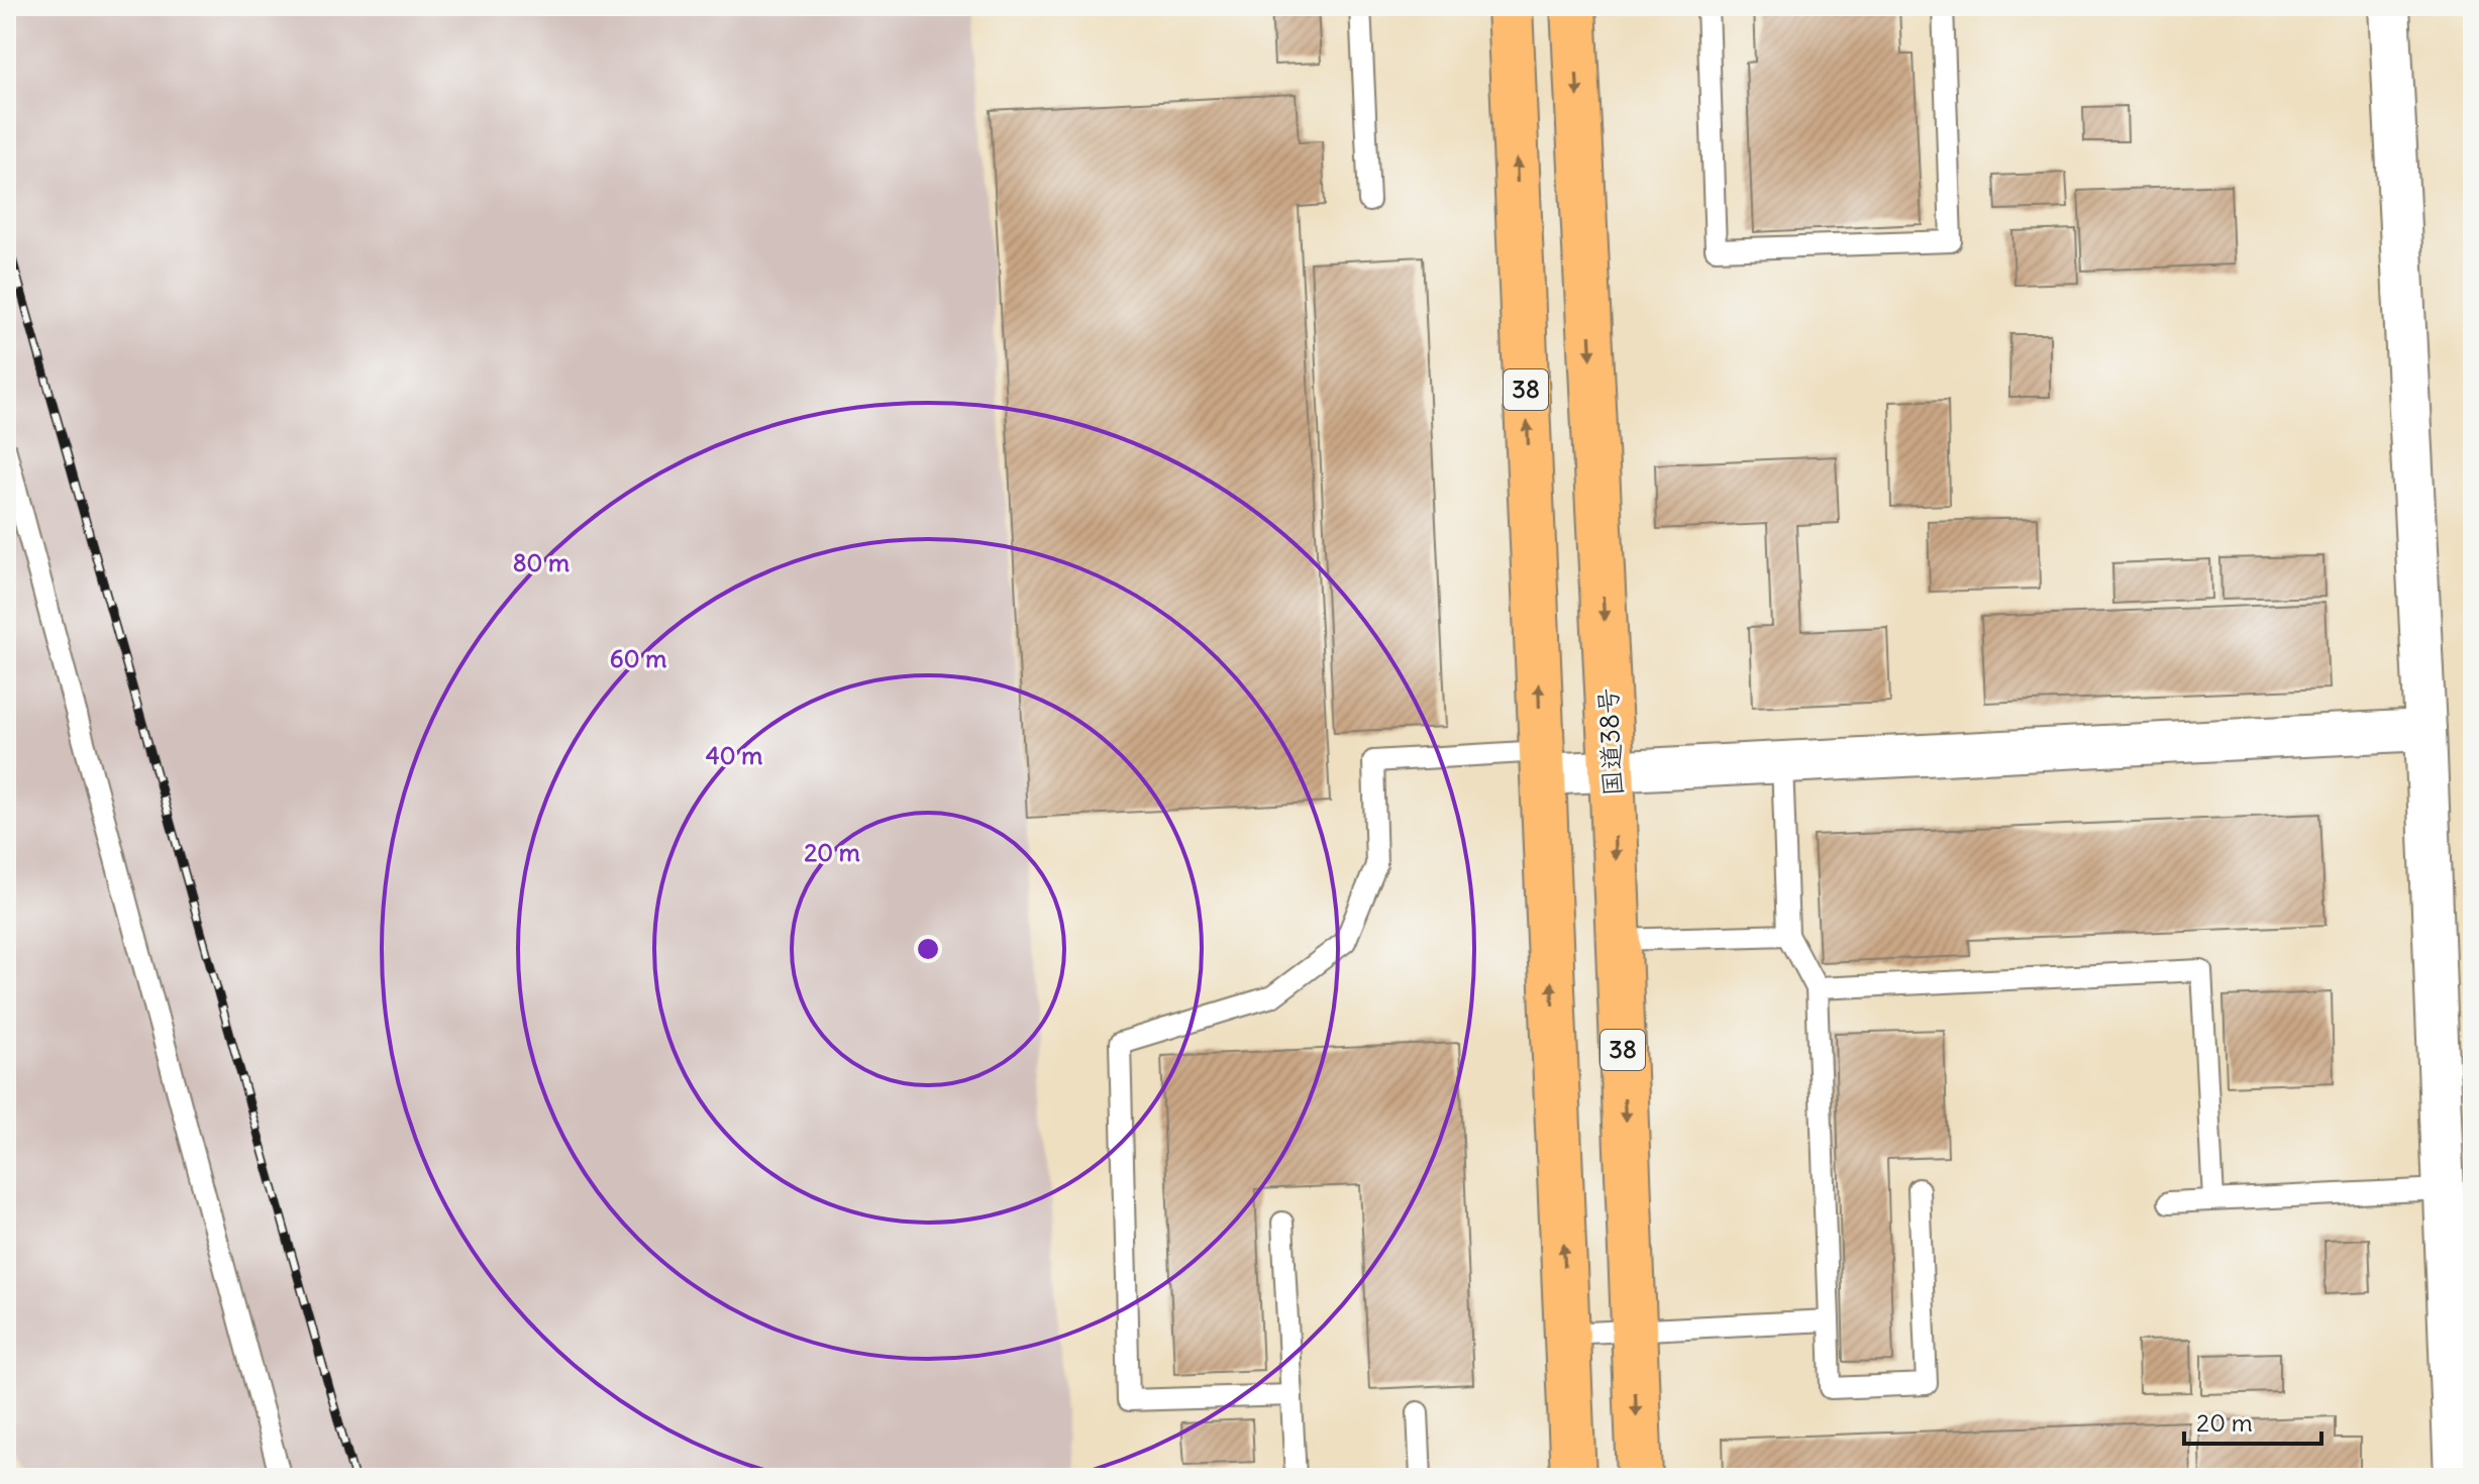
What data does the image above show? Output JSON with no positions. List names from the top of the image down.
{
  "streets": {
    "highway": ["38", "国道38号"]
  },
  "scale_bar": "20 m",
  "rings": [
    "80 m",
    "60 m",
    "40 m",
    "20 m"
  ]
}
